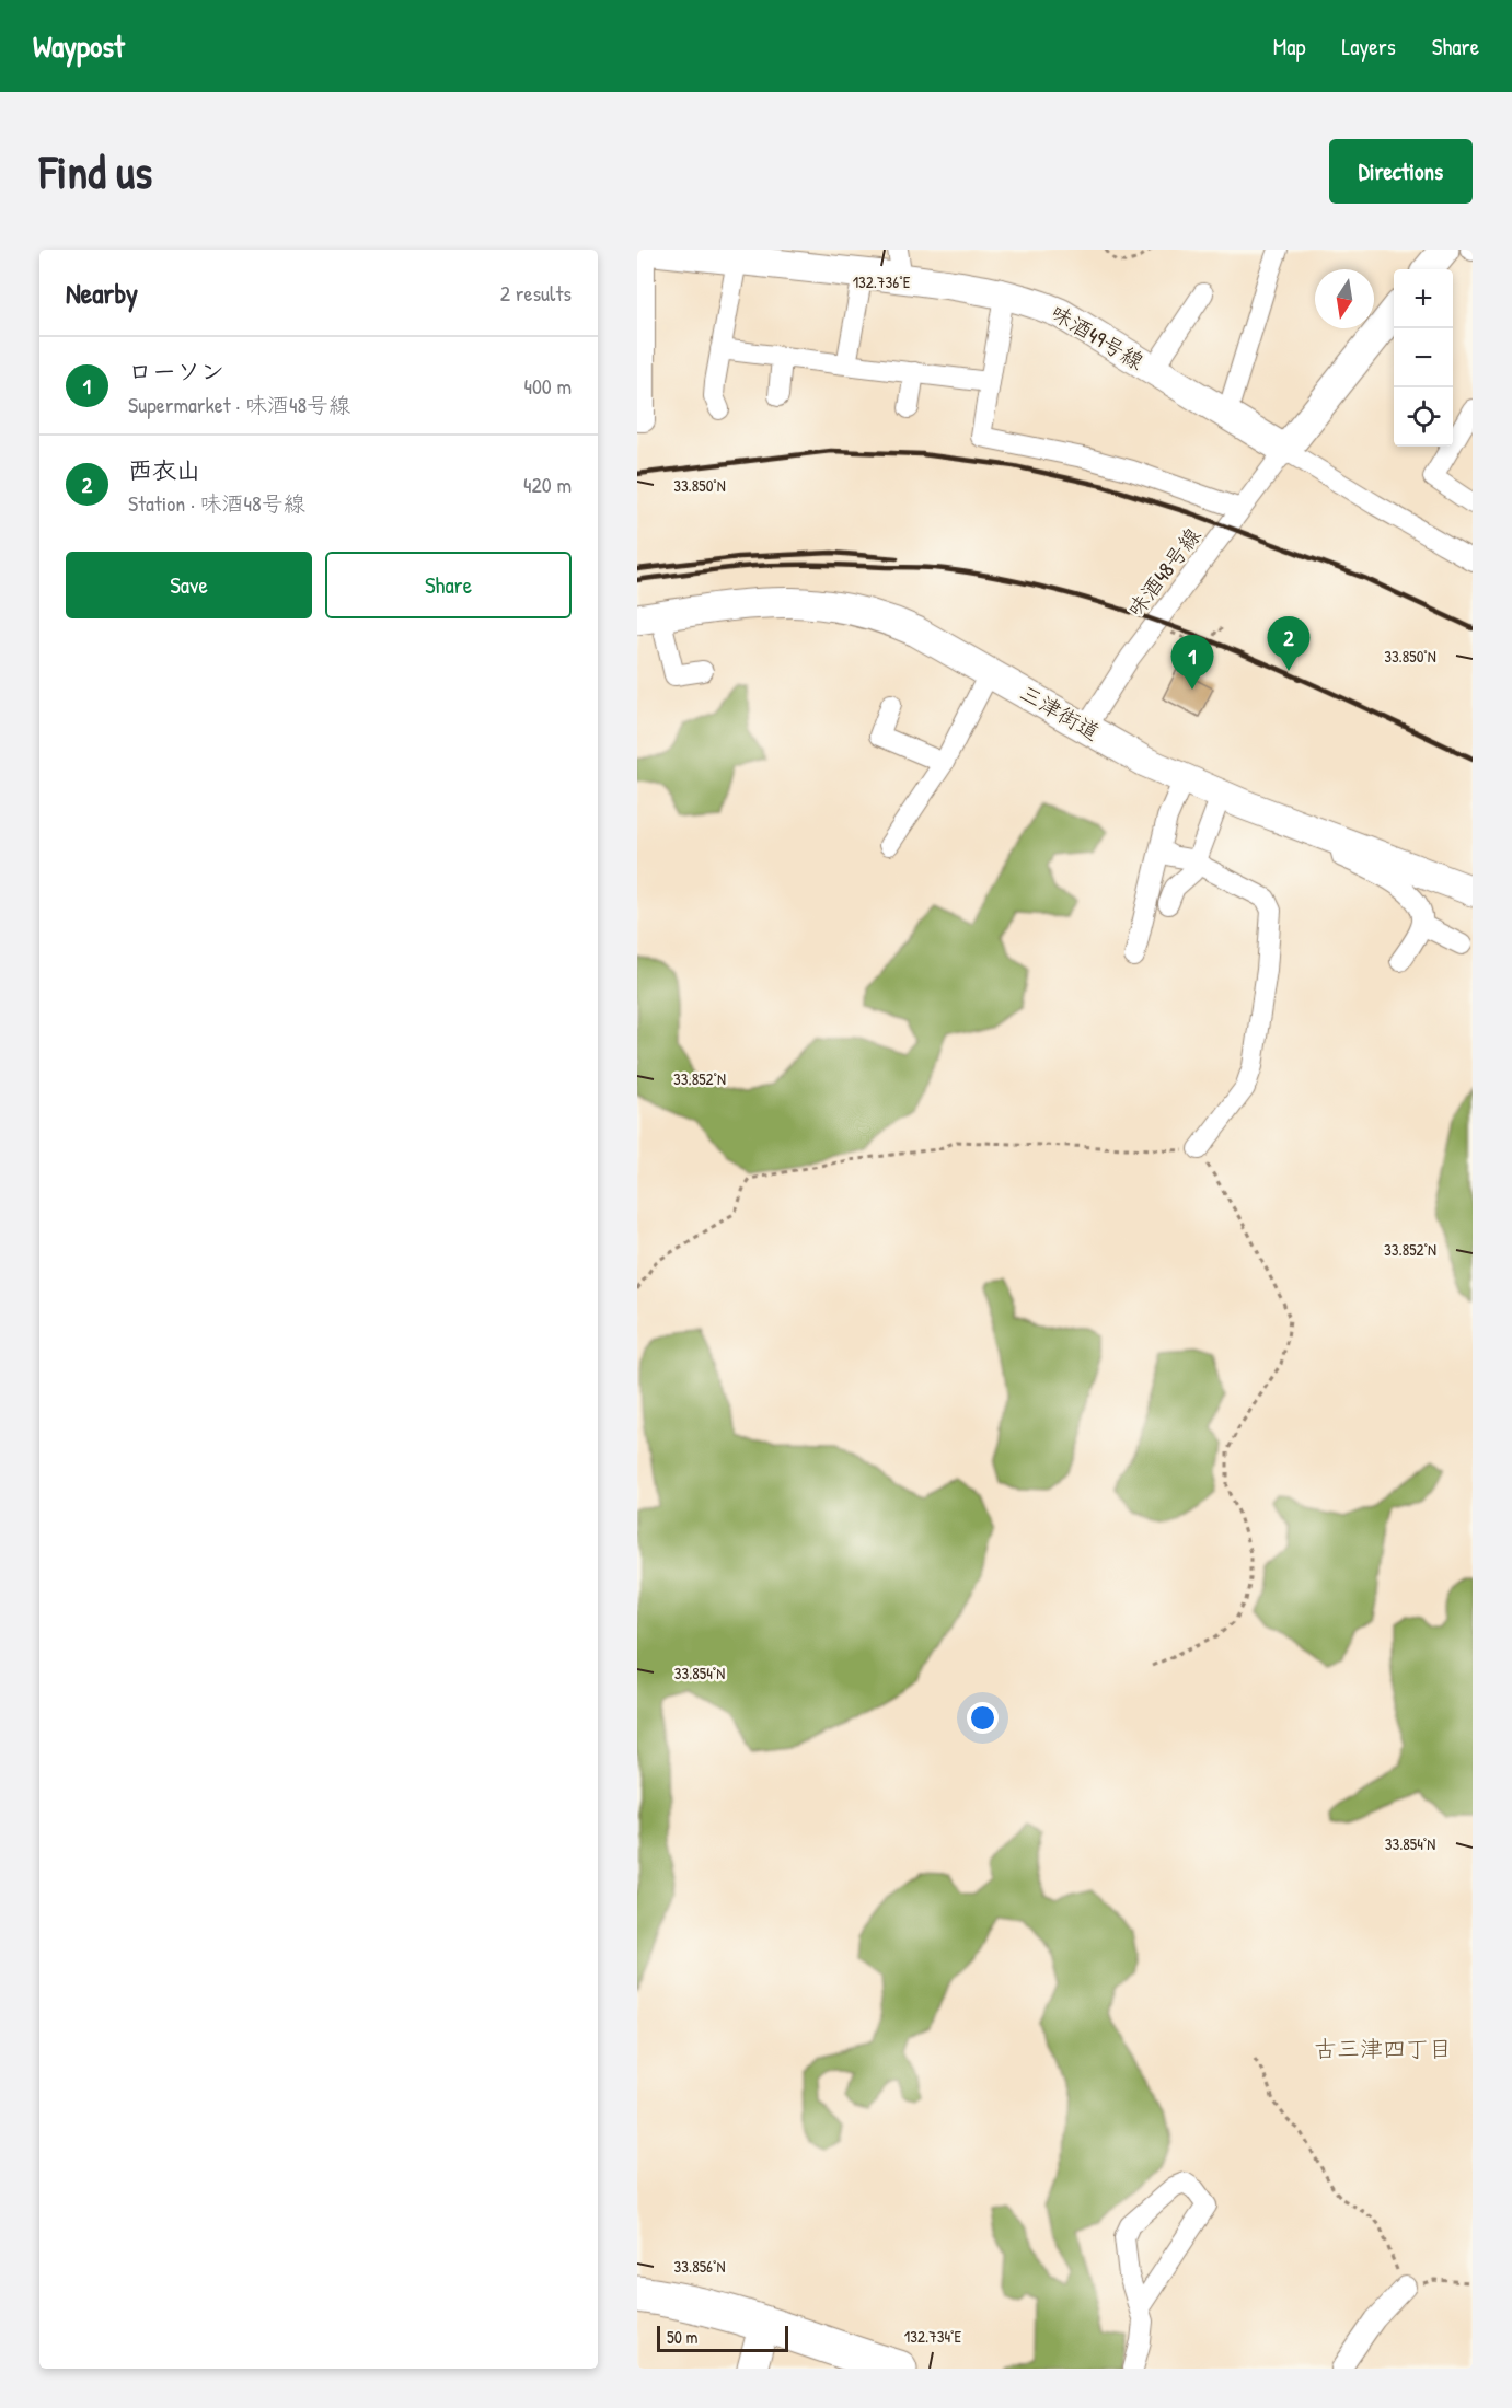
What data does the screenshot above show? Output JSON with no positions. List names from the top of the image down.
{
  "streets": {
    "street": ["味酒49号線", "味酒48号線", "三津街道"]
  },
  "crossings": [
    ["味酒49号線", "味酒48号線"],
    ["味酒48号線", "三津街道"]
  ],
  "districts": ["古三津四丁目"],
  "scale_bar": "50 m",
  "north": "bottom",
  "page": {
    "header": "Waypost",
    "nav": ["Map", "Layers", "Share"],
    "buttons": [
      "Directions",
      ["Save", "Share"]
    ],
    "title": "Find us",
    "heading": ["Nearby", "2 results"],
    "map_buttons": ["+", "−"],
    "list": [
      {
        "mark": "1",
        "name": "ローソン",
        "note": "Supermarket · 味酒48号線",
        "value": "400 m"
      },
      {
        "mark": "2",
        "name": "西衣山",
        "note": "Station · 味酒48号線",
        "value": "420 m"
      }
    ],
    "pins": ["2", "1"],
    "scale": "50 m"
  },
  "coordinates": [
    "132.736°E",
    "33.850°N",
    "33.852°N",
    "33.854°N",
    "33.856°N",
    "132.734°E"
  ]
}
